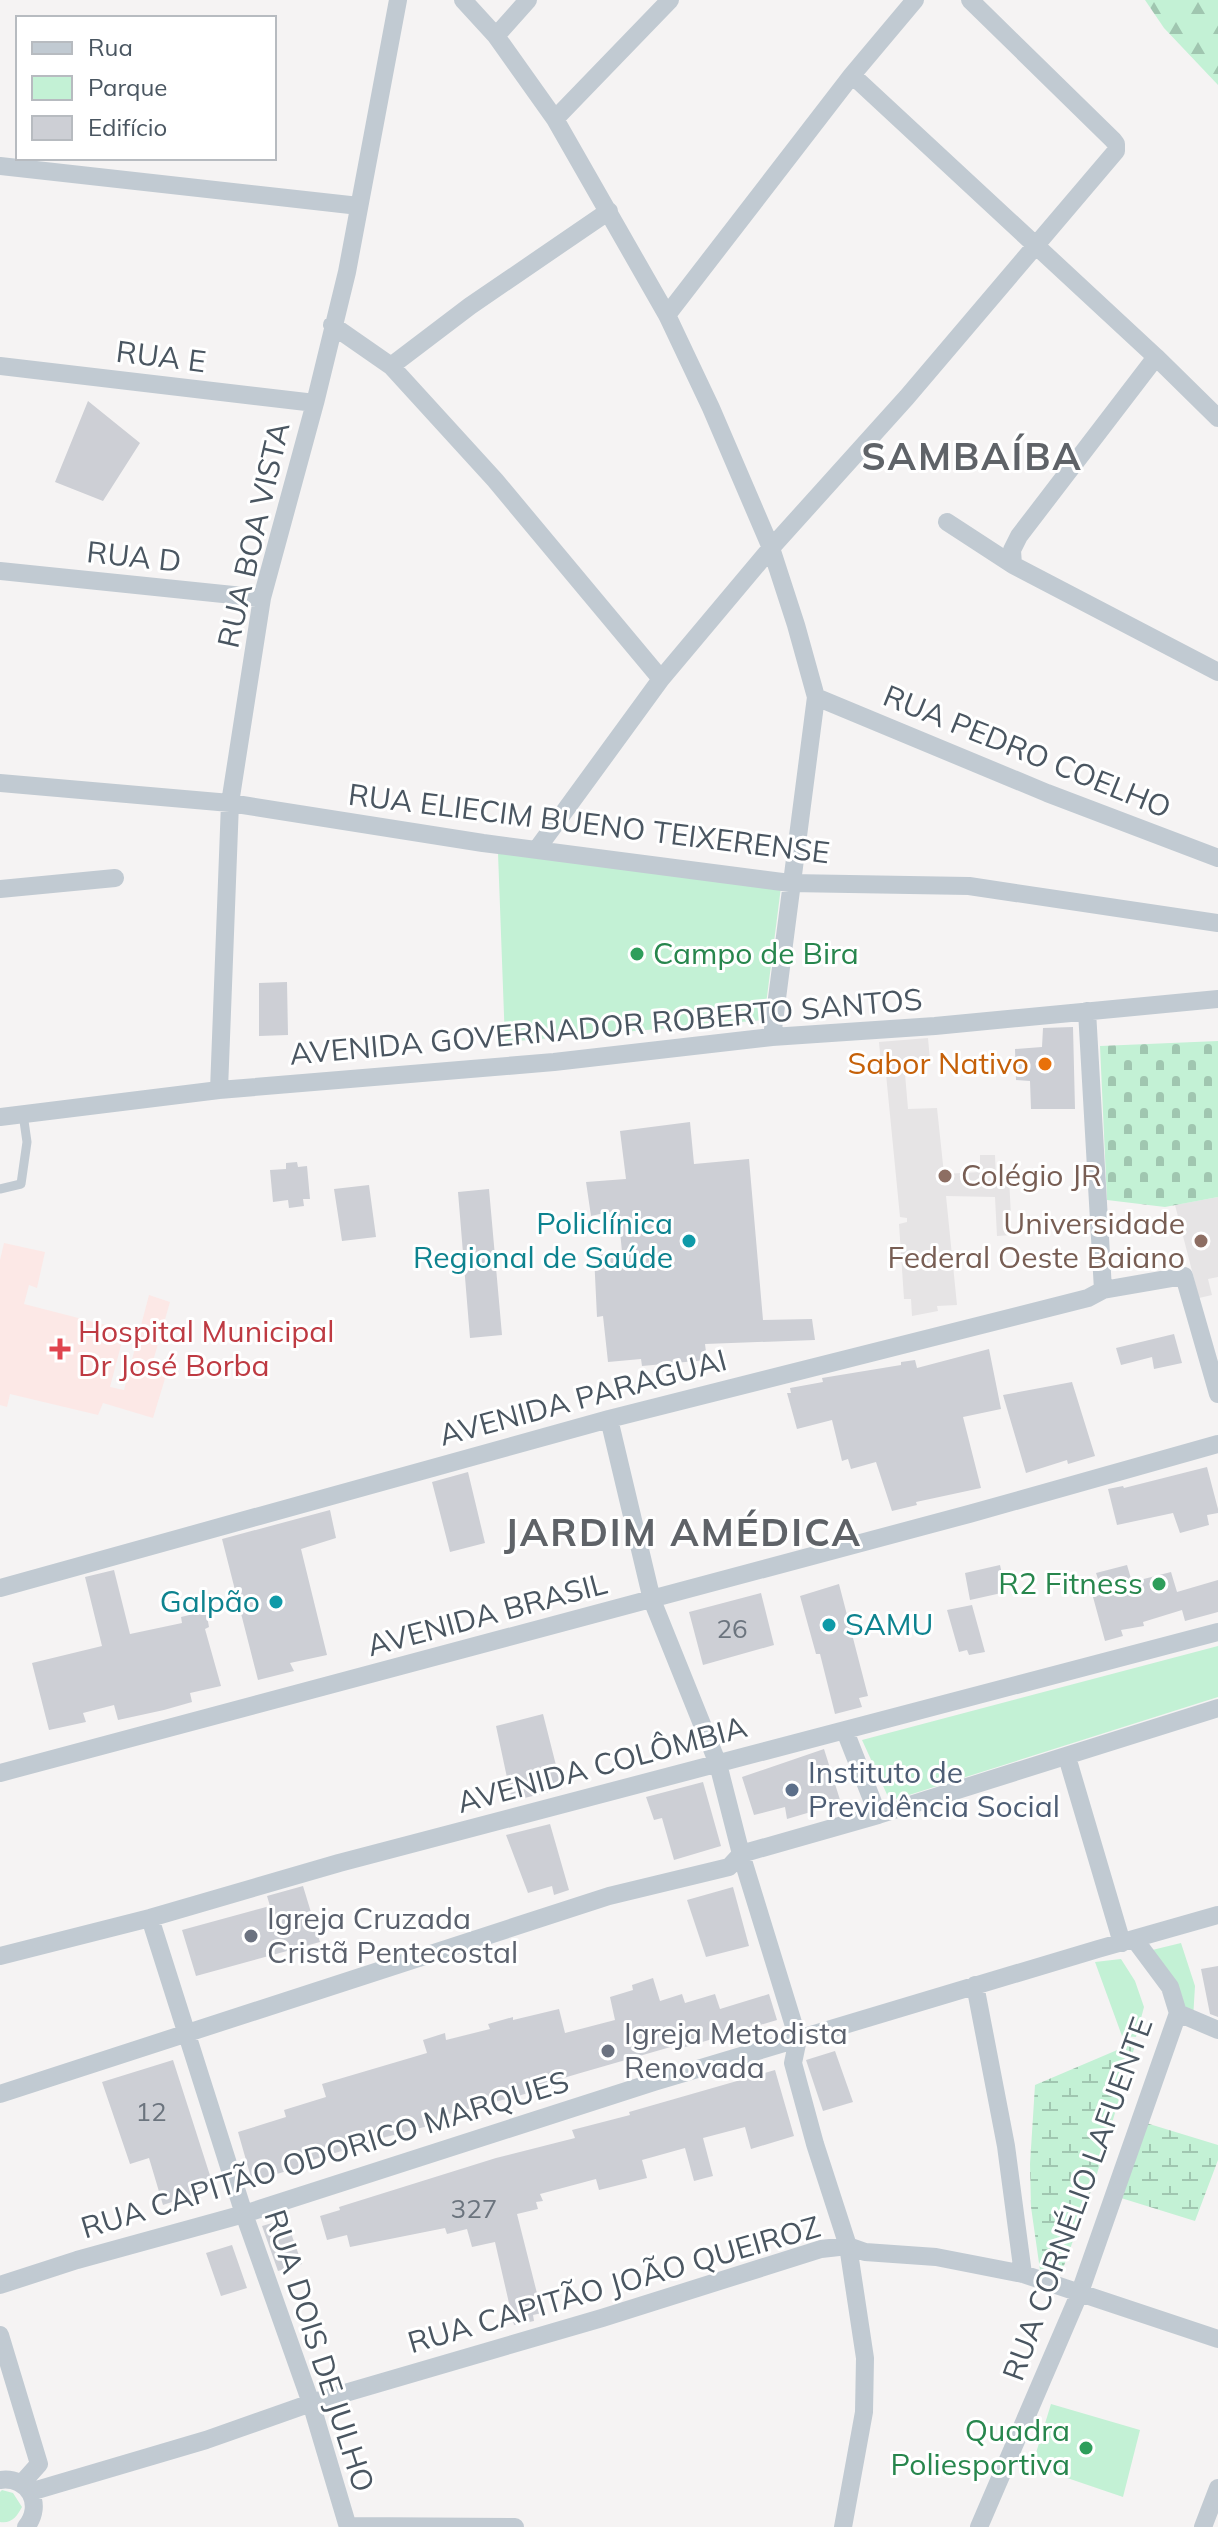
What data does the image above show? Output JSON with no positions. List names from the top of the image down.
{
  "streets": {
    "street": [
      "RUA E",
      "RUA BOA VISTA",
      "RUA D",
      "RUA PEDRO COELHO",
      "RUA ELIECIM BUENO TEIXERENSE",
      "AVENIDA GOVERNADOR ROBERTO SANTOS",
      "AVENIDA PARAGUAI",
      "AVENIDA BRASIL",
      "AVENIDA COLÔMBIA",
      "RUA CAPITÃO ODORICO MARQUES",
      "RUA CORNÉLIO LAFUENTE",
      "RUA CAPITÃO JOÃO QUEIROZ",
      "RUA DOIS DE JULHO"
    ]
  },
  "crossings": [
    ["RUA E", "RUA BOA VISTA"],
    ["RUA BOA VISTA", "RUA D"],
    ["RUA BOA VISTA", "RUA ELIECIM BUENO TEIXERENSE"],
    ["RUA BOA VISTA", "AVENIDA GOVERNADOR ROBERTO SANTOS"],
    ["AVENIDA COLÔMBIA", "RUA DOIS DE JULHO"],
    ["RUA CAPITÃO ODORICO MARQUES", "RUA CORNÉLIO LAFUENTE"],
    ["RUA CAPITÃO ODORICO MARQUES", "RUA DOIS DE JULHO"],
    ["RUA CORNÉLIO LAFUENTE", "RUA CAPITÃO JOÃO QUEIROZ"],
    ["RUA CAPITÃO JOÃO QUEIROZ", "RUA DOIS DE JULHO"]
  ],
  "districts": ["SAMBAÍBA", "JARDIM AMÉDICA"],
  "places": {
    "other": [
      "Campo de Bira",
      "Sabor Nativo",
      "Colégio JR",
      "Policlínica Regional de Saúde",
      "Universidade Federal Oeste Baiano",
      "R2 Fitness",
      "Galpão",
      "SAMU",
      "Instituto de Previdência Social",
      "Igreja Cruzada Cristã Pentecostal",
      "Igreja Metodista Renovada",
      "Quadra Poliesportiva"
    ],
    "health": ["Hospital Municipal Dr José Borba"]
  },
  "house_numbers": ["26", "12", "327"],
  "legend": ["Rua", "Parque", "Edifício"]
}
